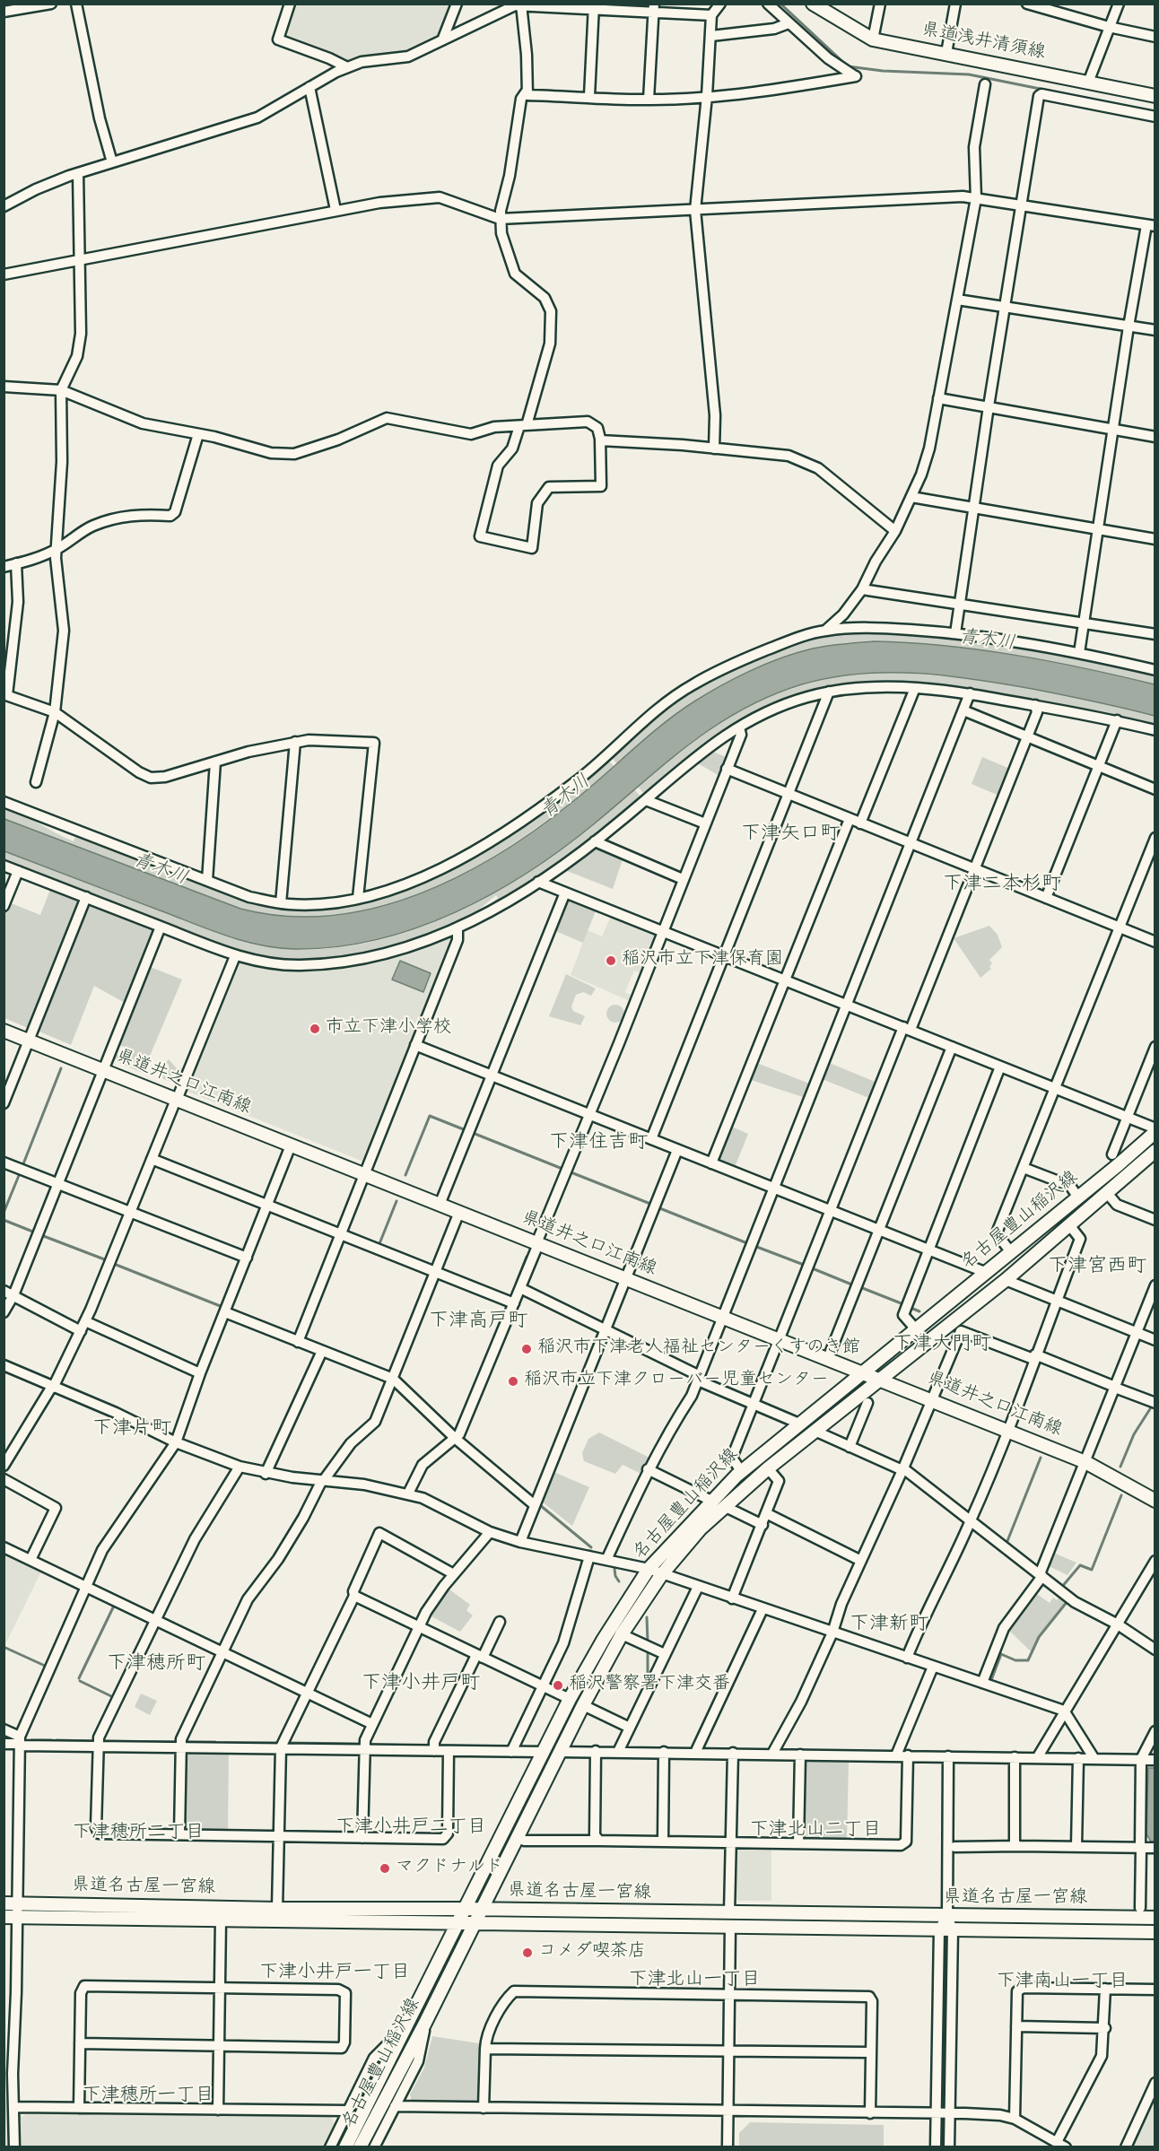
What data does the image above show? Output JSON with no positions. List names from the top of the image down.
{
  "streets": {
    "main road": [
      "県道浅井清須線",
      "県道井之口江南線",
      "名古屋豊山稲沢線",
      "県道名古屋一宮線"
    ]
  },
  "crossings": [
    ["県道井之口江南線", "名古屋豊山稲沢線"],
    ["名古屋豊山稲沢線", "県道名古屋一宮線"]
  ],
  "districts": [
    "下津矢口町",
    "下津二本杉町",
    "下津住吉町",
    "下津宮西町",
    "下津高戸町",
    "下津大門町",
    "下津片町",
    "下津新町",
    "下津穂所町",
    "下津小井戸町",
    "下津小井戸二丁目",
    "下津北山二丁目",
    "下津穂所二丁目",
    "下津小井戸一丁目",
    "下津北山一丁目",
    "下津南山一丁目",
    "下津穂所一丁目"
  ],
  "water": ["青木川"],
  "places": [
    "稲沢市立下津保育園",
    "市立下津小学校",
    "稲沢市下津老人福祉センターくすのき館",
    "稲沢市立下津クローバー児童センター",
    "稲沢警察署下津交番",
    "マクドナルド",
    "コメダ喫茶店"
  ]
}
